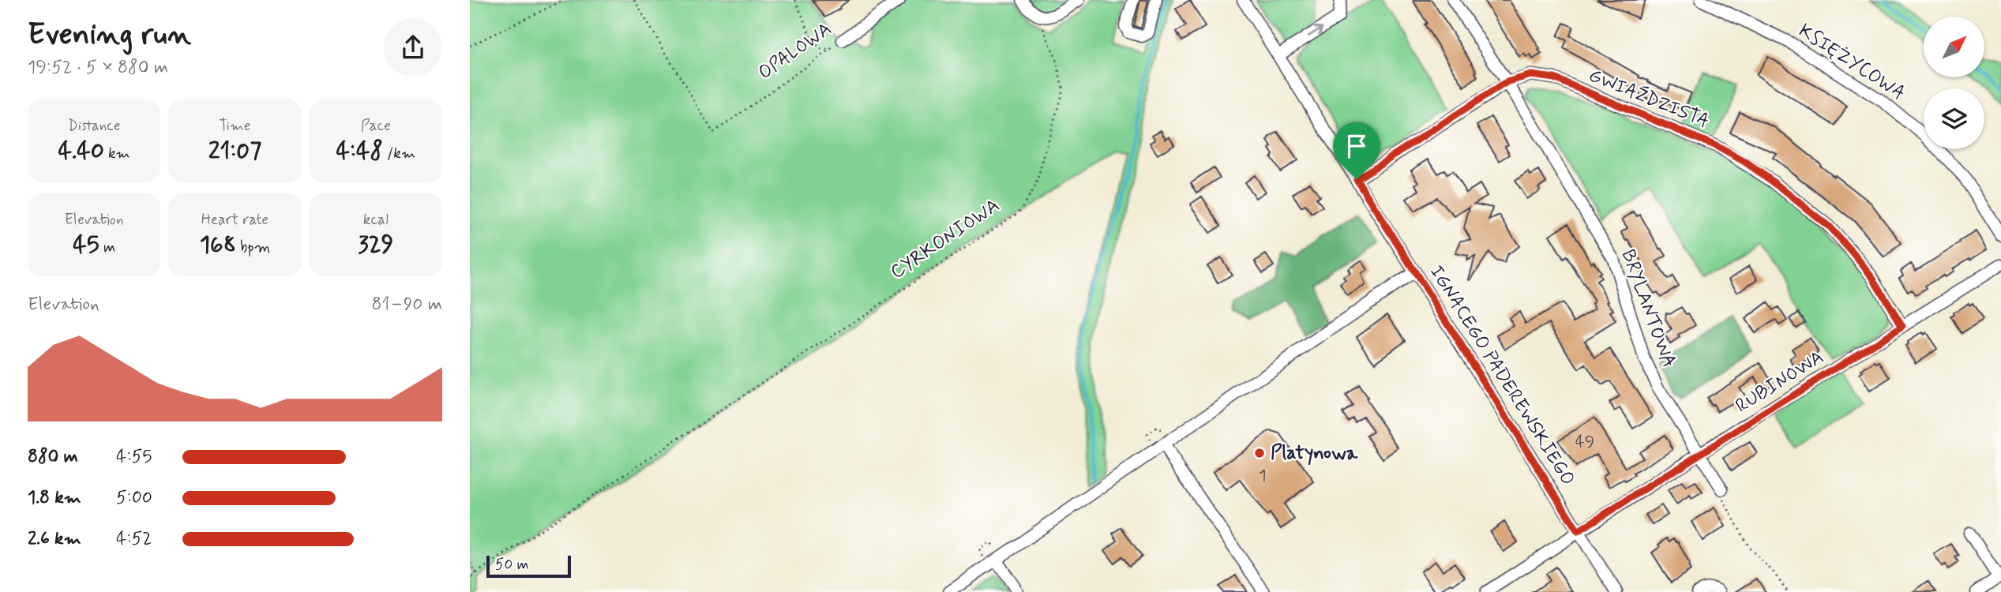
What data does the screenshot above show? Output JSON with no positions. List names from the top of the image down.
{
  "streets": {
    "street": [
      "OPALOWA",
      "KSIĘŻYCOWA",
      "GWIAŹDZISTA",
      "BRYLANTOWA",
      "IGNACEGO PADEREWSKIEGO",
      "RUBINOWA"
    ],
    "path": ["CYRKONIOWA"]
  },
  "crossings": [
    ["GWIAŹDZISTA", "BRYLANTOWA"],
    ["GWIAŹDZISTA", "RUBINOWA"],
    ["BRYLANTOWA", "RUBINOWA"],
    ["IGNACEGO PADEREWSKIEGO", "RUBINOWA"]
  ],
  "places": ["Platynowa"],
  "house_numbers": ["49", "1"],
  "scale_bar": "50 m",
  "north": "top right",
  "page": {
    "heading": ["Evening run", "19:52 · 5 × 880 m"],
    "stats": [
      ["Distance", "4.40 km"],
      ["Time", "21:07"],
      ["Pace", "4:48 /km"],
      ["Elevation", "45 m"],
      ["Heart rate", "168 bpm"],
      ["kcal", "329"]
    ],
    "chart": ["Elevation", "81–90 m"],
    "list": [
      {
        "name": "880 m",
        "note": "4:55"
      },
      {
        "name": "1.8 km",
        "note": "5:00"
      },
      {
        "name": "2.6 km",
        "note": "4:52"
      }
    ],
    "scale": "50 m"
  }
}
